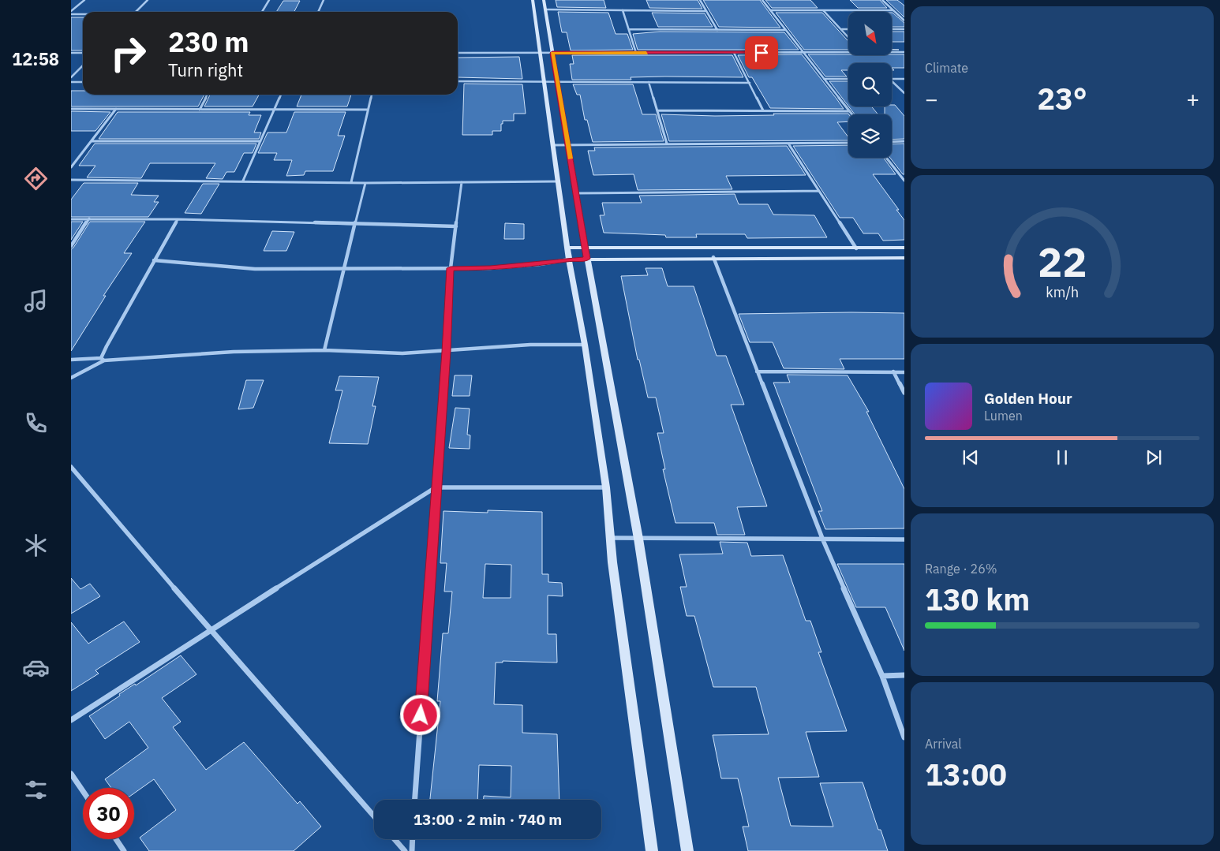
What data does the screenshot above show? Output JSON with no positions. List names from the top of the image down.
{
  "north": "bottom right",
  "page": {
    "tabs": "12:58",
    "tile": [
      "Climate",
      ["Range · 26%", "130 km"],
      ["Arrival", "13:00"]
    ],
    "turn": ["230 m", "Turn right"],
    "heat": ["−", "23°", "+"],
    "song": ["Golden Hour", "Lumen"],
    "limit": "30",
    "trip": "13:00 · 2 min · 740 m",
    "gauge": ["22", "km/h"]
  }
}
